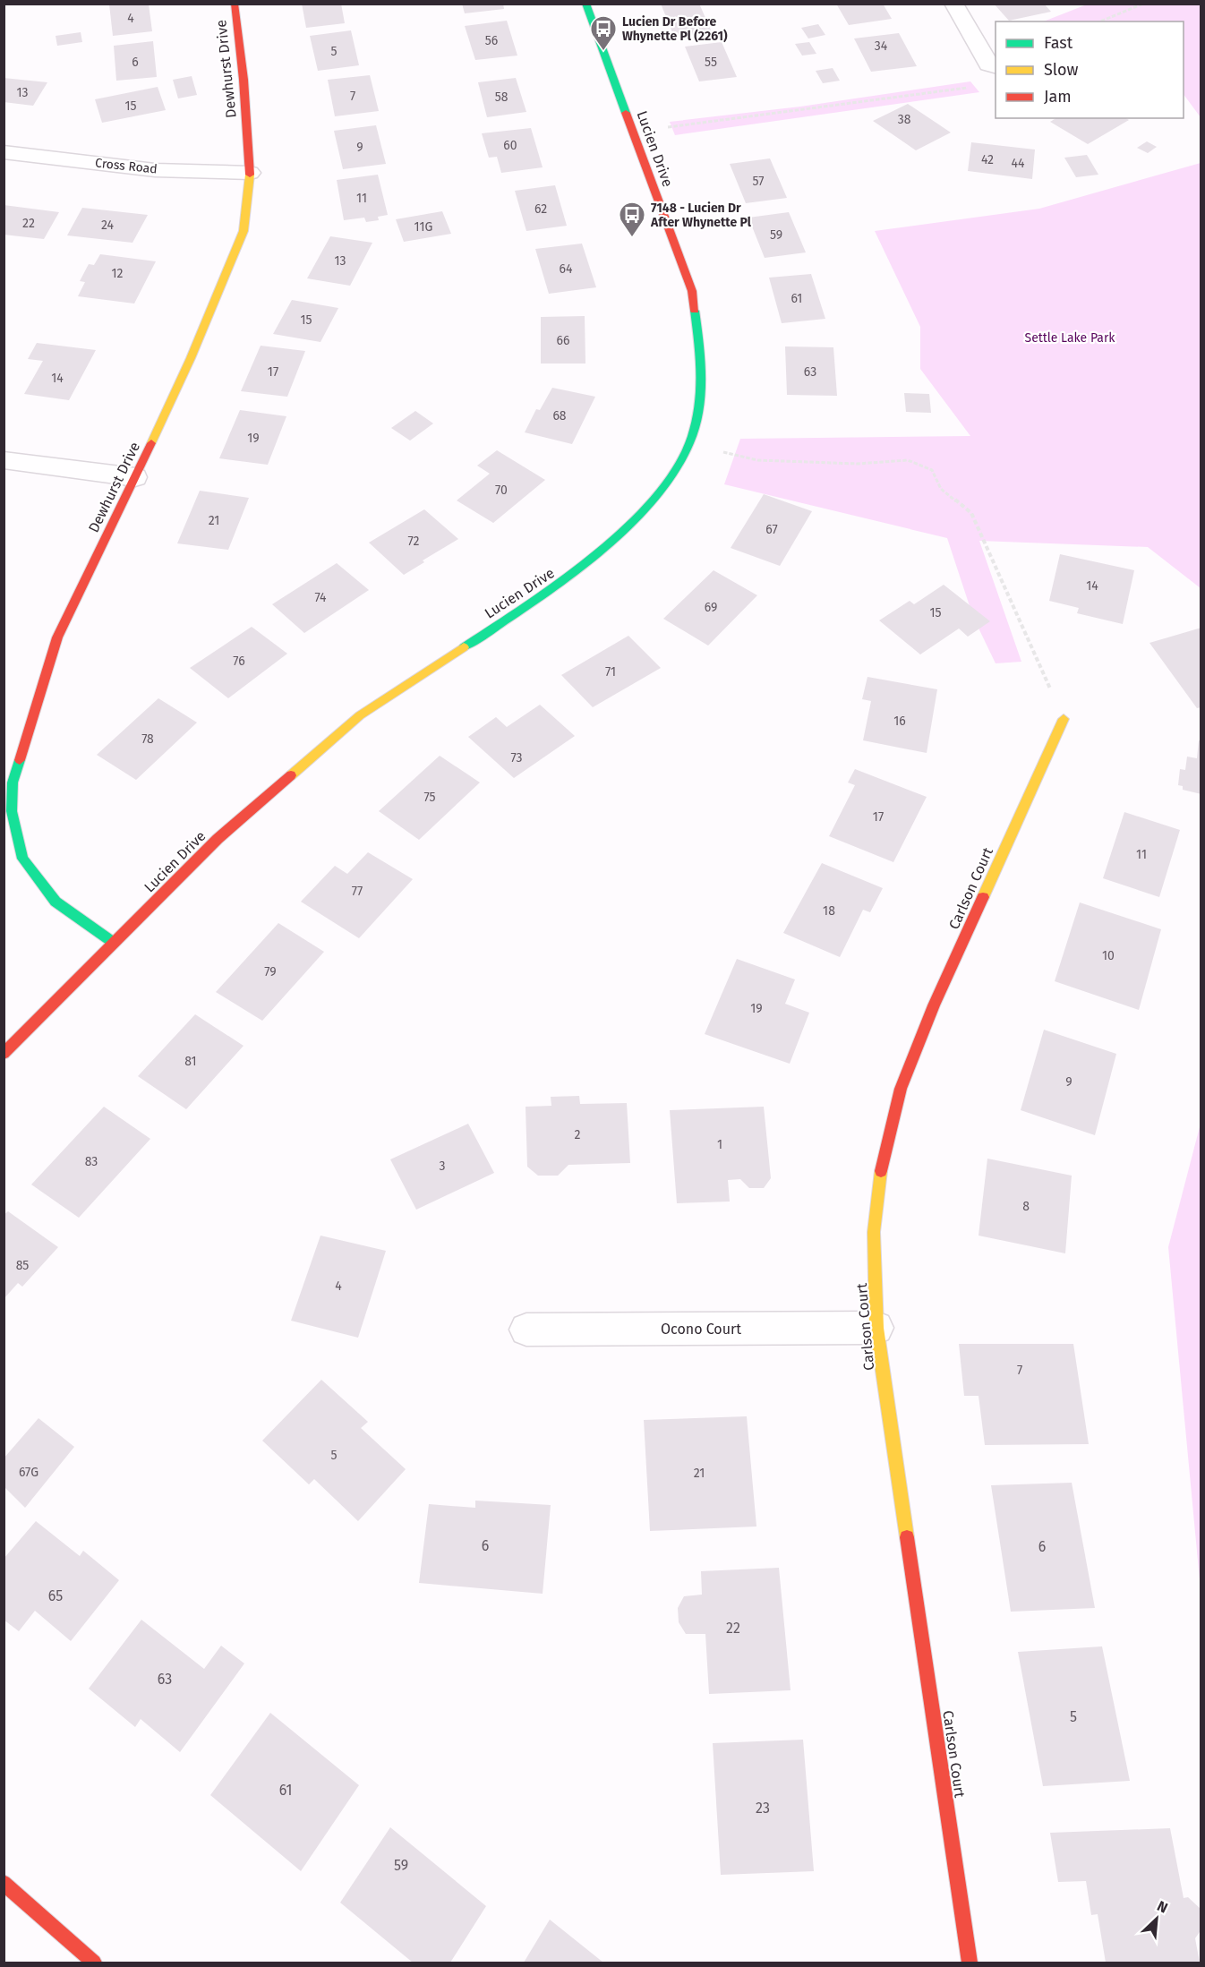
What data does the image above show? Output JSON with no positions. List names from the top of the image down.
{
  "streets": {
    "street": [
      "Dewhurst Drive",
      "Lucien Drive",
      "Cross Road",
      "Carlson Court",
      "Ocono Court"
    ]
  },
  "crossings": [
    ["Dewhurst Drive", "Lucien Drive"],
    ["Dewhurst Drive", "Cross Road"],
    ["Carlson Court", "Ocono Court"]
  ],
  "parks": ["Settle Lake Park"],
  "places": {
    "bus stop": ["Lucien Dr Before Whynette Pl (2261)", "7148 - Lucien Dr After Whynette Pl"]
  },
  "house_numbers": [
    "4",
    "56",
    "34",
    "5",
    "6",
    "55",
    "13",
    "7",
    "58",
    "15",
    "38",
    "60",
    "9",
    "42",
    "44",
    "57",
    "11",
    "62",
    "22",
    "24",
    "11G",
    "59",
    "13",
    "64",
    "12",
    "61",
    "15",
    "66",
    "17",
    "63",
    "14",
    "68",
    "19",
    "70",
    "21",
    "67",
    "72",
    "14",
    "74",
    "69",
    "15",
    "76",
    "71",
    "16",
    "78",
    "73",
    "75",
    "17",
    "11",
    "77",
    "18",
    "10",
    "79",
    "19",
    "81",
    "9",
    "2",
    "1",
    "83",
    "3",
    "8",
    "85",
    "4",
    "7",
    "5",
    "67G",
    "21",
    "6",
    "6",
    "65",
    "22",
    "63",
    "5",
    "61",
    "23",
    "59"
  ],
  "legend": ["Fast", "Slow", "Jam"],
  "north": "top right"
}
